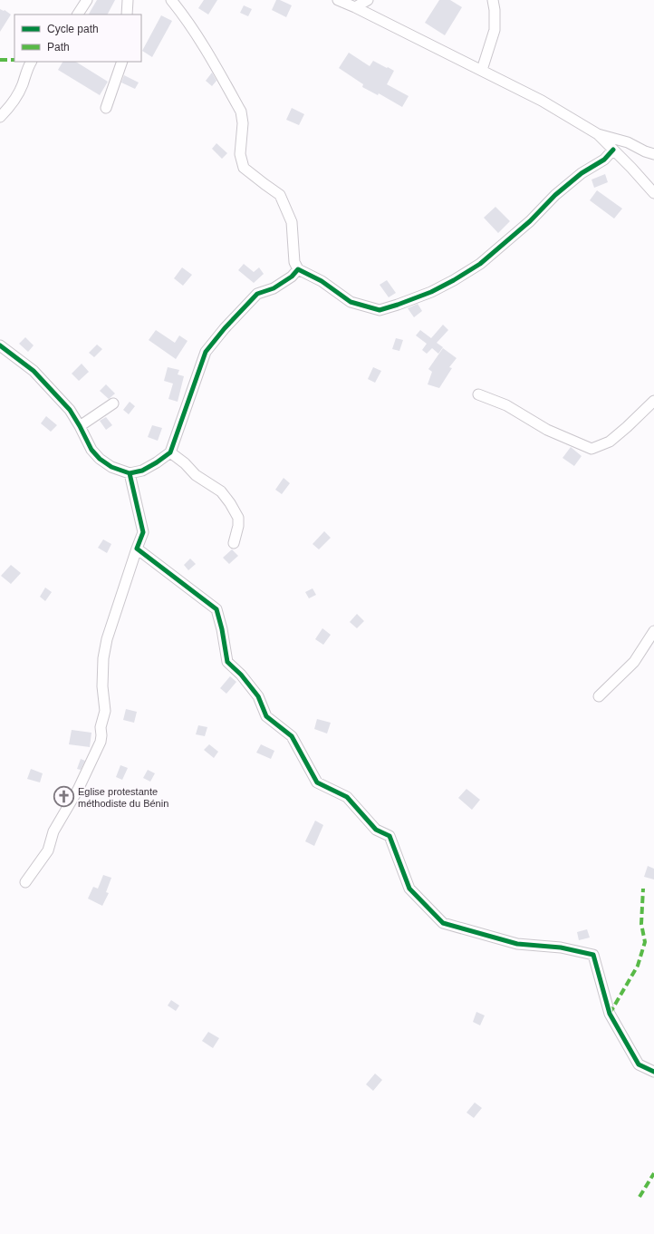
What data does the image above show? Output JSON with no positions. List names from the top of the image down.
{
  "places": {
    "church": ["Eglise protestante méthodiste du Bénin"]
  },
  "legend": ["Cycle path", "Path"]
}
